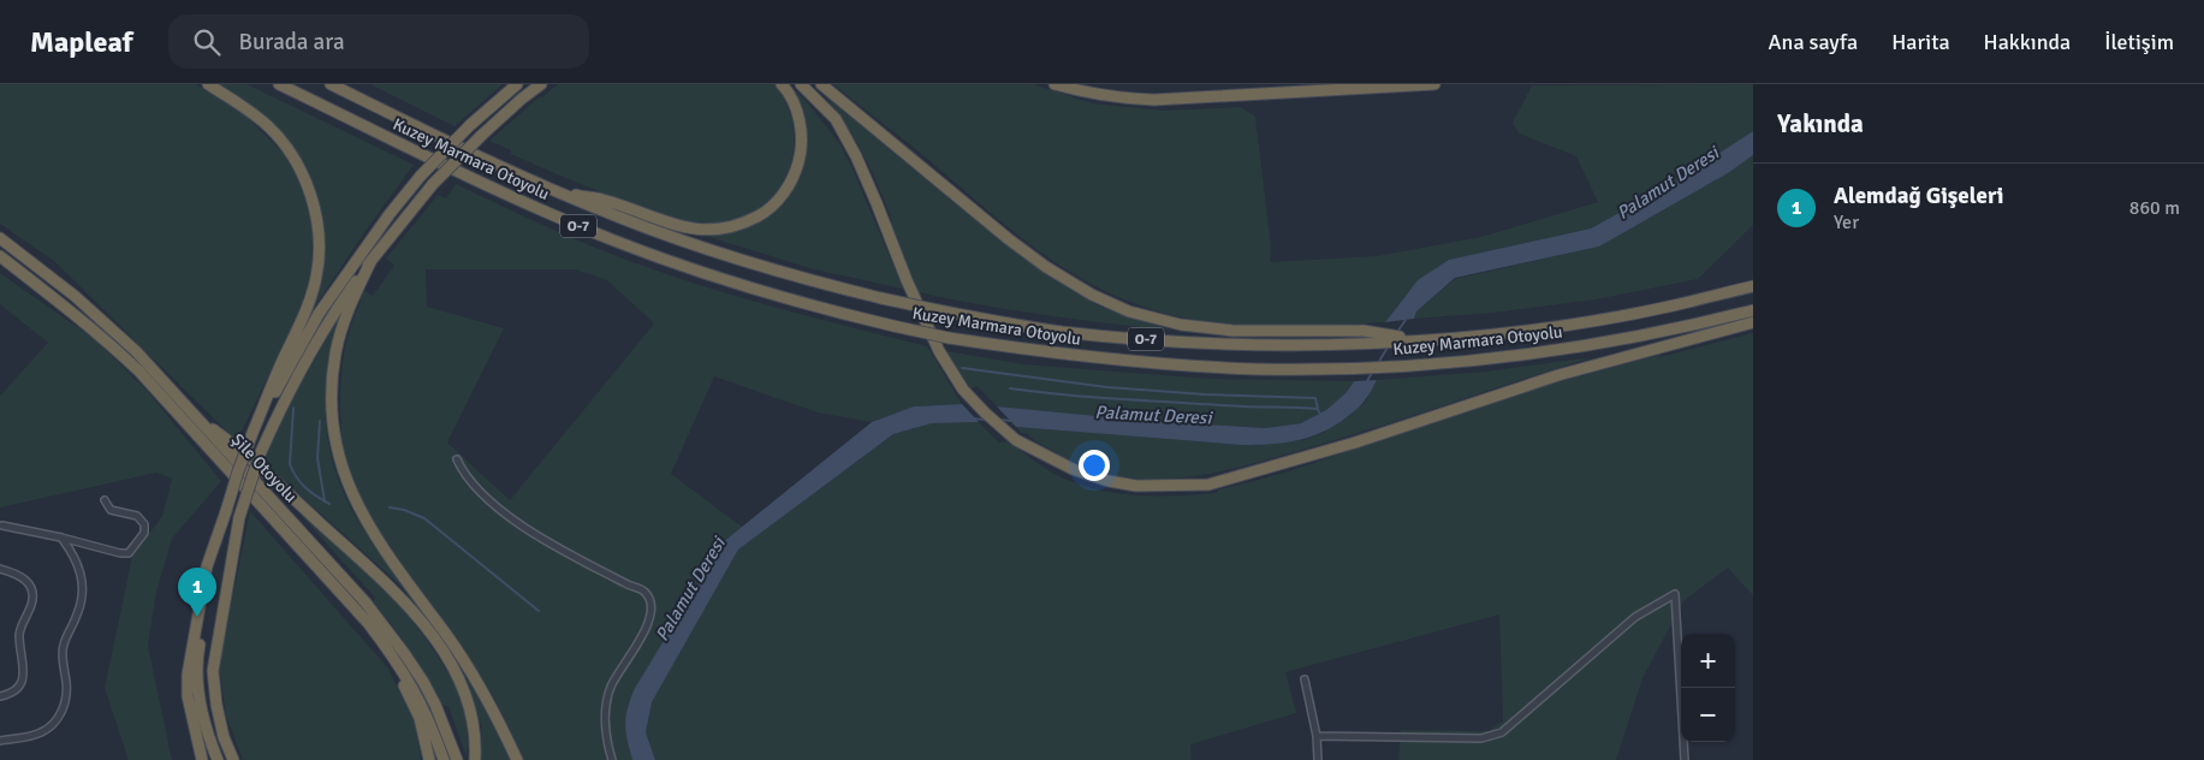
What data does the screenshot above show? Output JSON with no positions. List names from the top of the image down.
{
  "streets": {
    "highway": ["Kuzey Marmara Otoyolu", "O-7", "Şile Otoyolu"]
  },
  "water": ["Palamut Deresi"],
  "page": {
    "header": "Mapleaf",
    "search": "Burada ara",
    "nav": [
      "Ana sayfa",
      "Harita",
      "Hakkında",
      "İletişim"
    ],
    "heading": "Yakında",
    "list": [
      {
        "mark": "1",
        "name": "Alemdağ Gişeleri",
        "note": "Yer",
        "value": "860 m"
      }
    ],
    "pins": "1",
    "map_buttons": ["+", "−"]
  }
}
